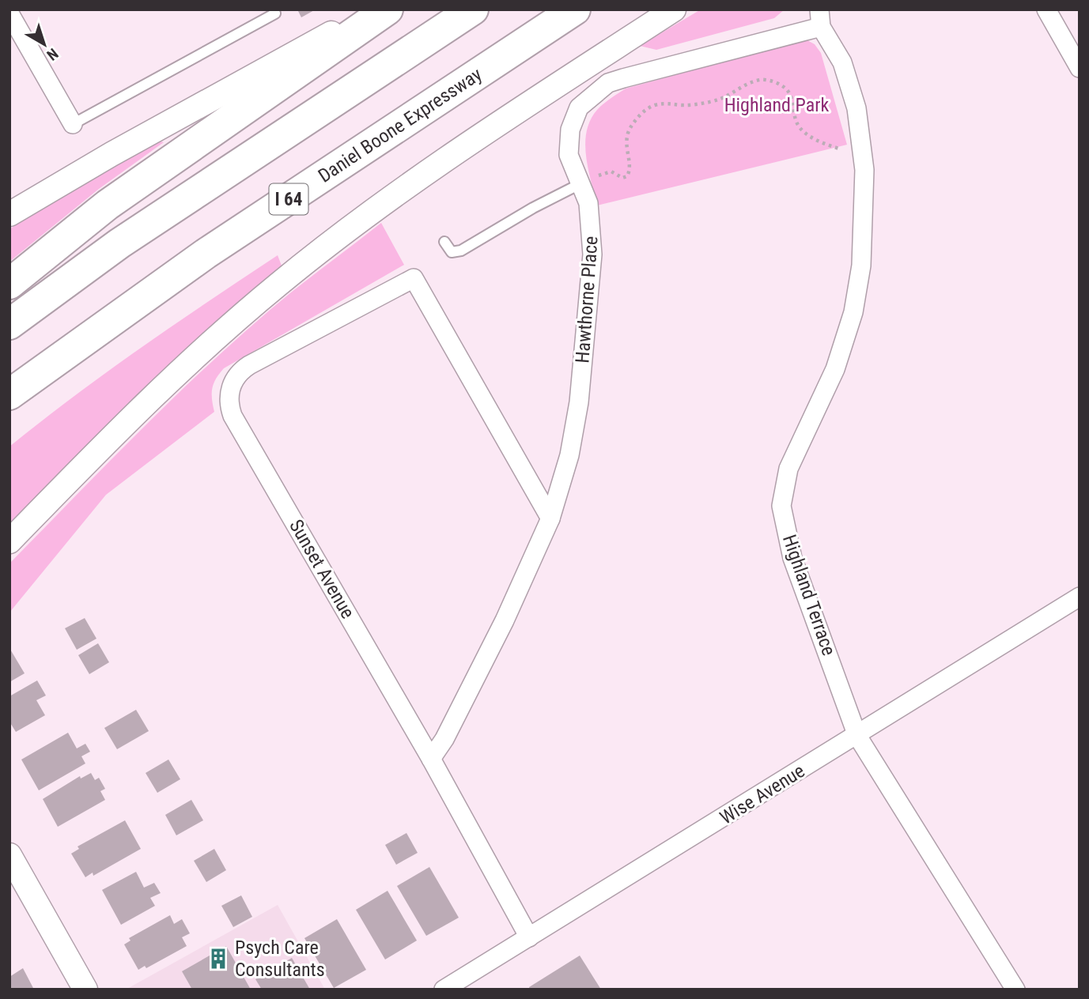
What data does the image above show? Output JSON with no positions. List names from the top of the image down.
{
  "streets": {
    "highway": ["Daniel Boone Expressway", "I 64"],
    "street": [
      "Hawthorne Place",
      "Sunset Avenue",
      "Highland Terrace",
      "Wise Avenue"
    ]
  },
  "crossings": [
    ["Hawthorne Place", "Sunset Avenue"],
    ["Hawthorne Place", "Highland Terrace"],
    ["Sunset Avenue", "Wise Avenue"],
    ["Highland Terrace", "Wise Avenue"]
  ],
  "parks": ["Highland Park"],
  "places": {
    "building": ["Psych Care Consultants"]
  },
  "north": "bottom right"
}
